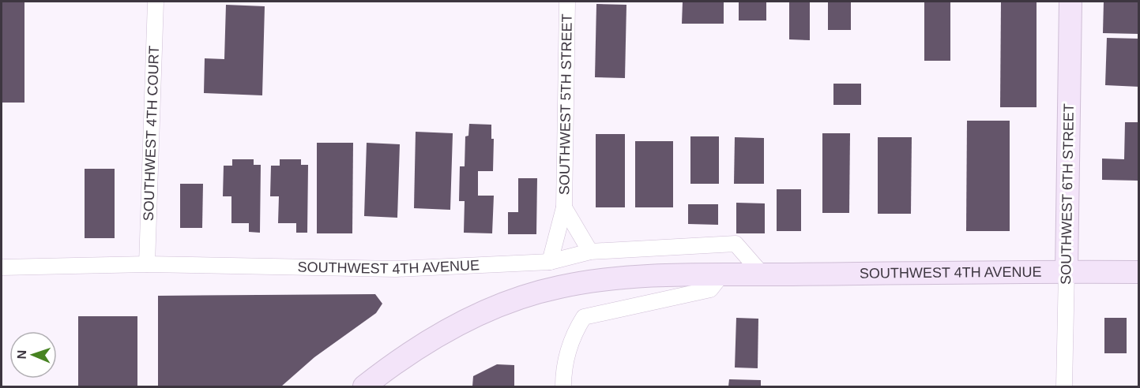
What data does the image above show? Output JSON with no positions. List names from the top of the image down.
{
  "streets": {
    "main road": ["SOUTHWEST 6TH STREET", "SOUTHWEST 4TH AVENUE"],
    "street": ["SOUTHWEST 5TH STREET", "SOUTHWEST 4TH COURT"]
  },
  "crossings": [
    ["SOUTHWEST 5TH STREET", "SOUTHWEST 4TH AVENUE"],
    ["SOUTHWEST 4TH COURT", "SOUTHWEST 4TH AVENUE"],
    ["SOUTHWEST 6TH STREET", "SOUTHWEST 4TH AVENUE"]
  ],
  "north": "left"
}
